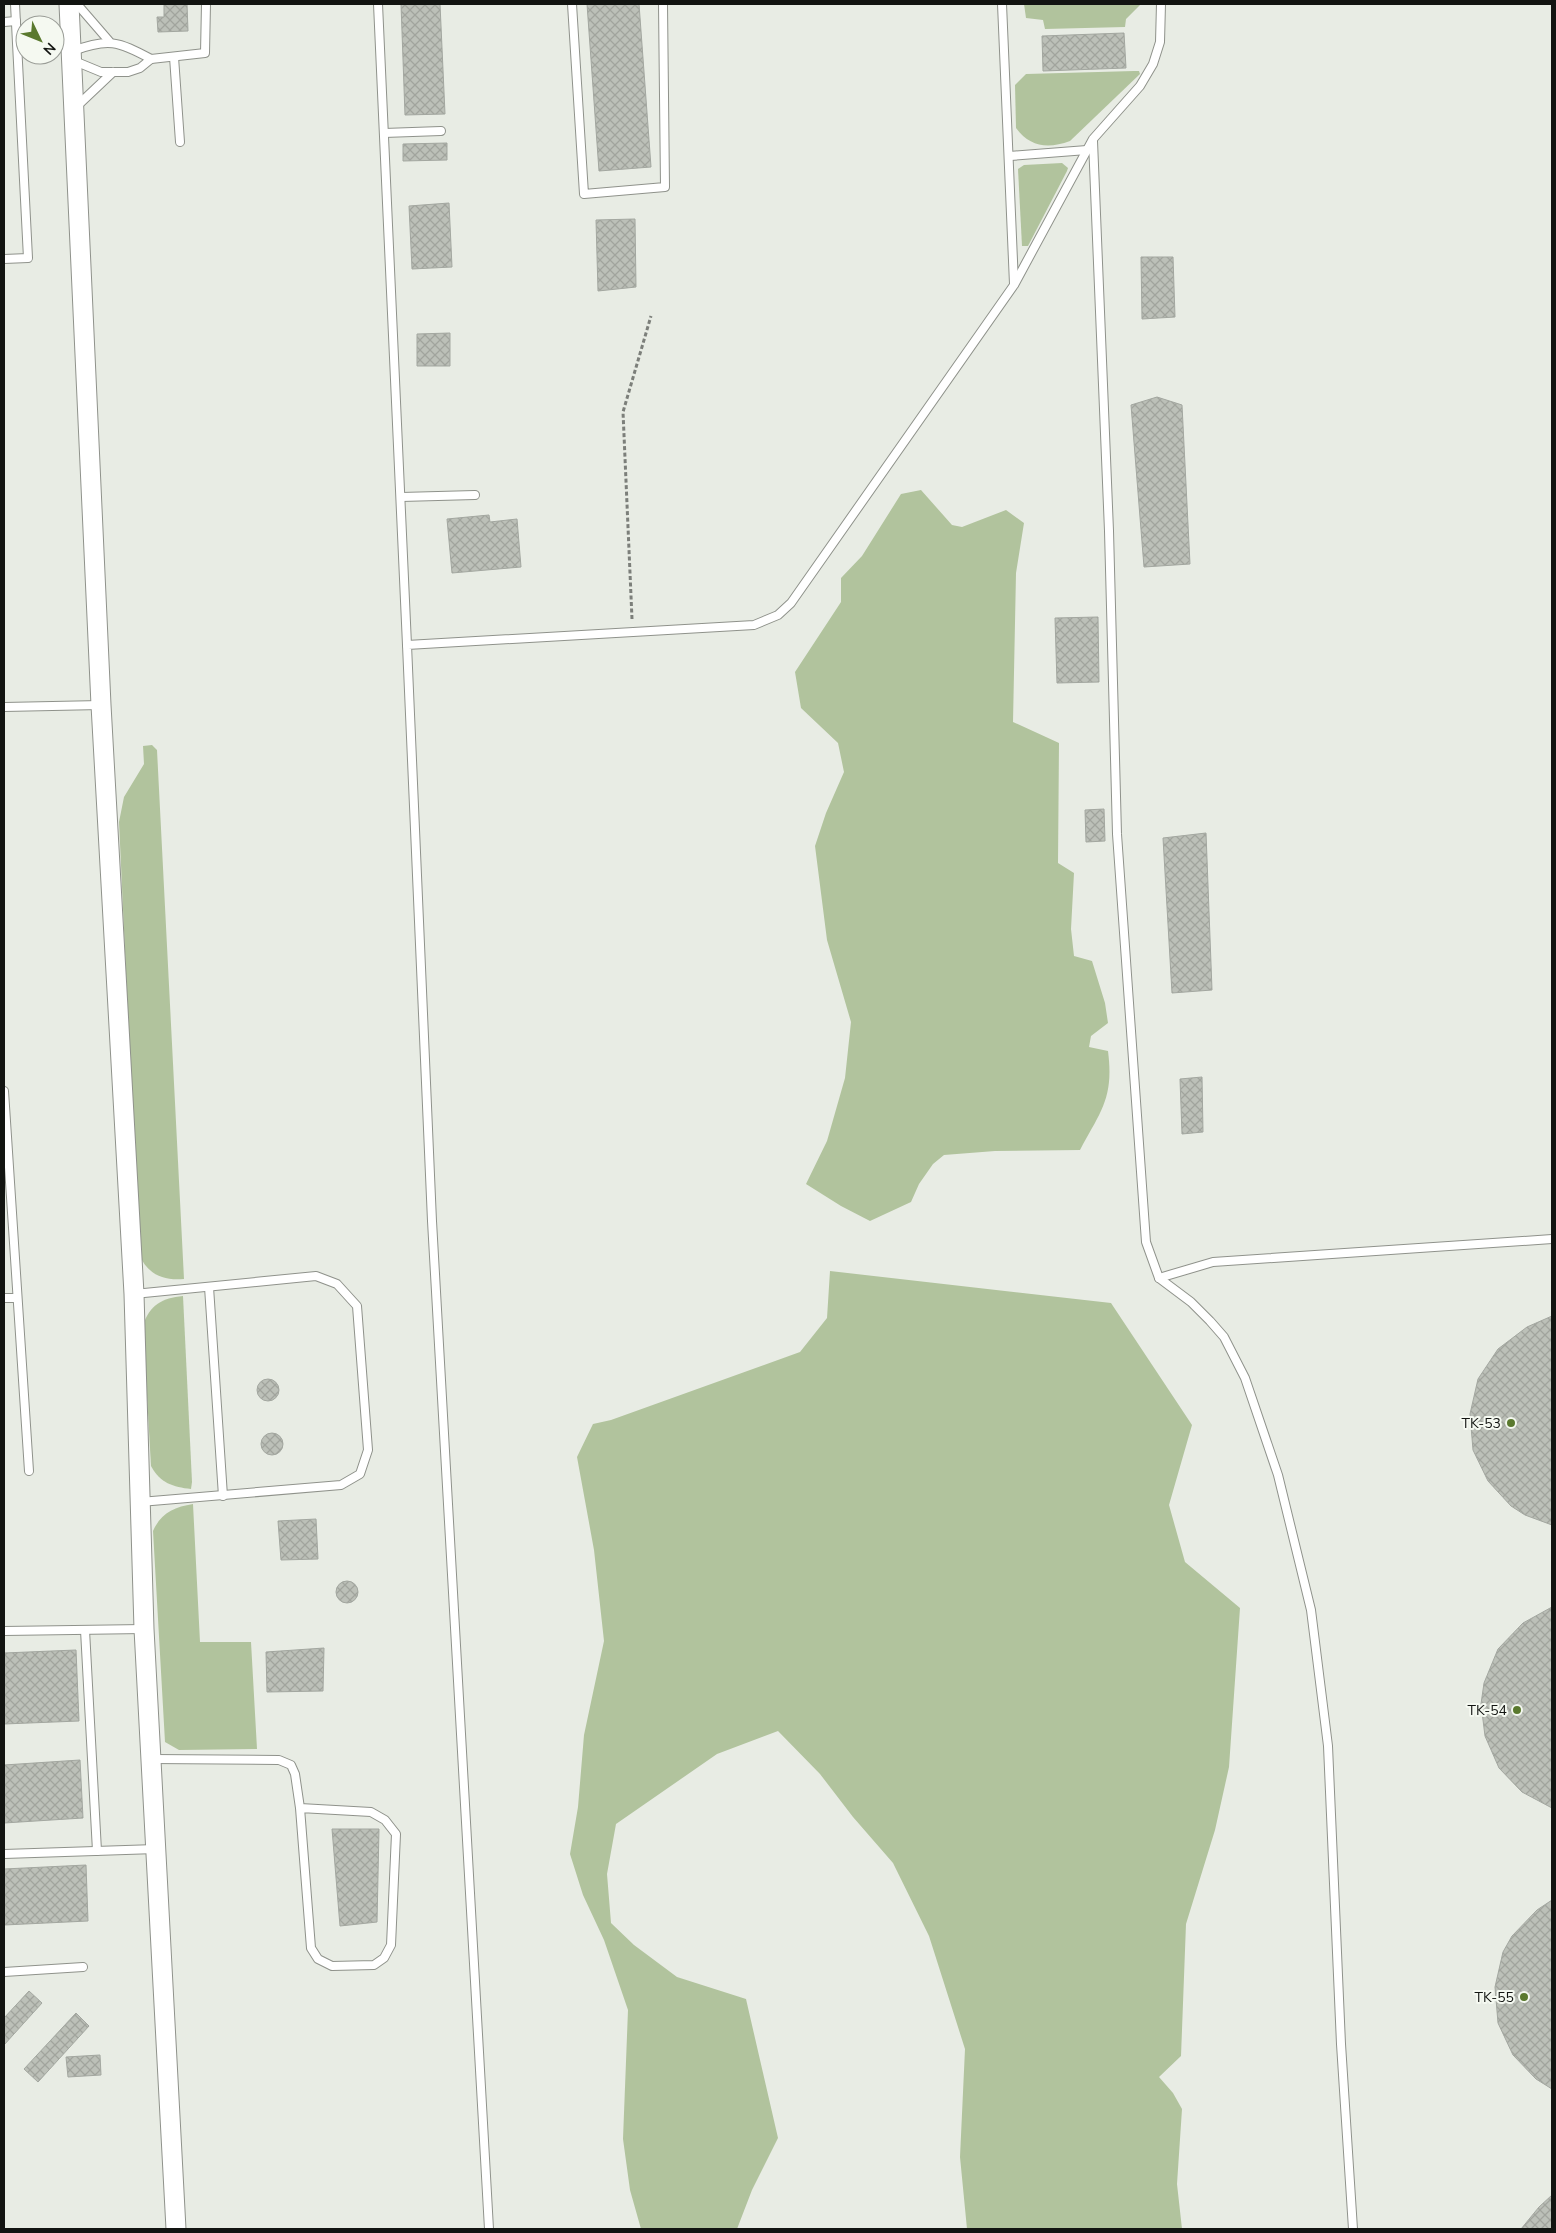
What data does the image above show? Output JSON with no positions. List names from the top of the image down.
{
  "places": ["TK-53", "TK-54", "TK-55"],
  "north": "bottom right"
}
